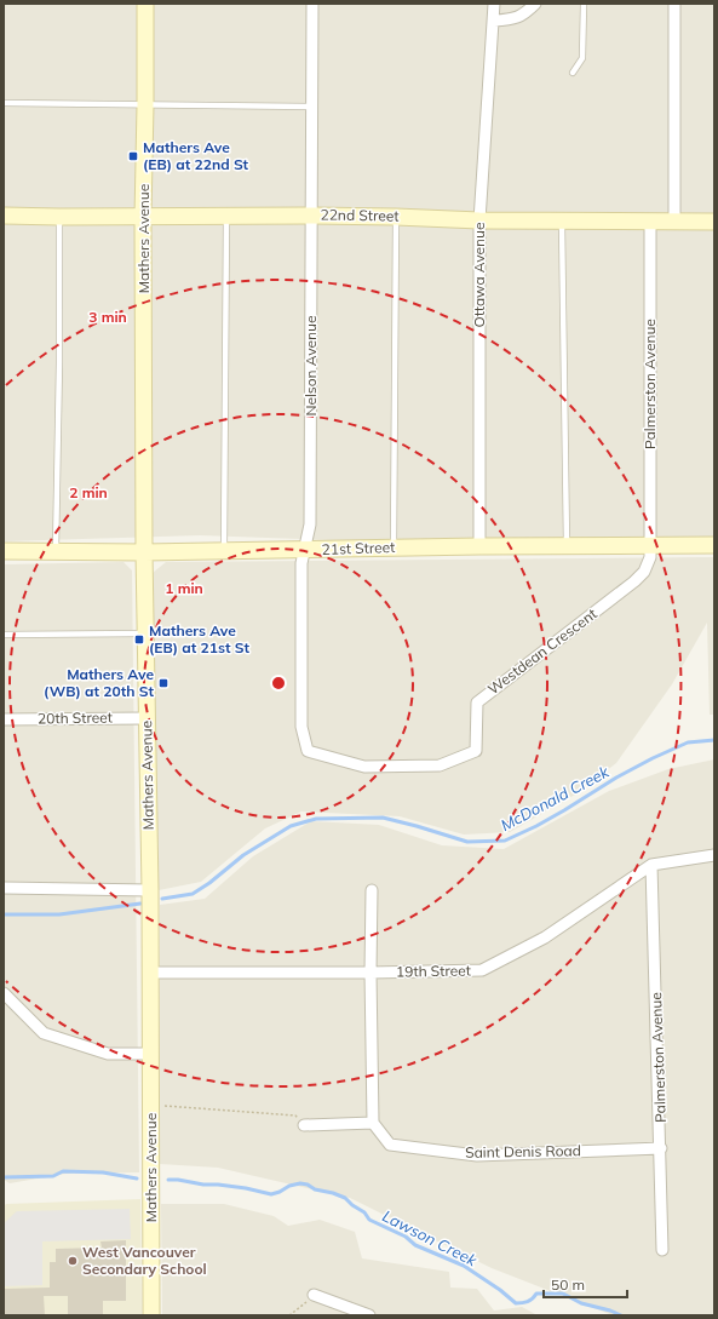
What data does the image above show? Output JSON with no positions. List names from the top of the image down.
{
  "streets": {
    "street": [
      "22nd Street",
      "Mathers Avenue",
      "Ottawa Avenue",
      "Nelson Avenue",
      "Palmerston Avenue",
      "21st Street",
      "Westdean Crescent",
      "20th Street",
      "19th Street",
      "Saint Denis Road"
    ]
  },
  "crossings": [
    ["22nd Street", "Mathers Avenue"],
    ["22nd Street", "Ottawa Avenue"],
    ["22nd Street", "Nelson Avenue"],
    ["22nd Street", "Palmerston Avenue"],
    ["Mathers Avenue", "21st Street"],
    ["Mathers Avenue", "20th Street"],
    ["Mathers Avenue", "19th Street"],
    ["Ottawa Avenue", "21st Street"],
    ["Nelson Avenue", "21st Street"],
    ["Nelson Avenue", "Westdean Crescent"],
    ["Palmerston Avenue", "21st Street"],
    ["Palmerston Avenue", "Westdean Crescent"],
    ["Palmerston Avenue", "19th Street"],
    ["Palmerston Avenue", "Saint Denis Road"],
    ["21st Street", "Westdean Crescent"]
  ],
  "water": ["McDonald Creek", "Lawson Creek"],
  "places": {
    "transit": ["Mathers Ave (EB) at 22nd St", "Mathers Ave (EB) at 21st St", "Mathers Ave (WB) at 20th St"],
    "other": ["West Vancouver Secondary School"]
  },
  "scale_bar": "50 m",
  "rings": ["3 min", "2 min", "1 min"]
}
